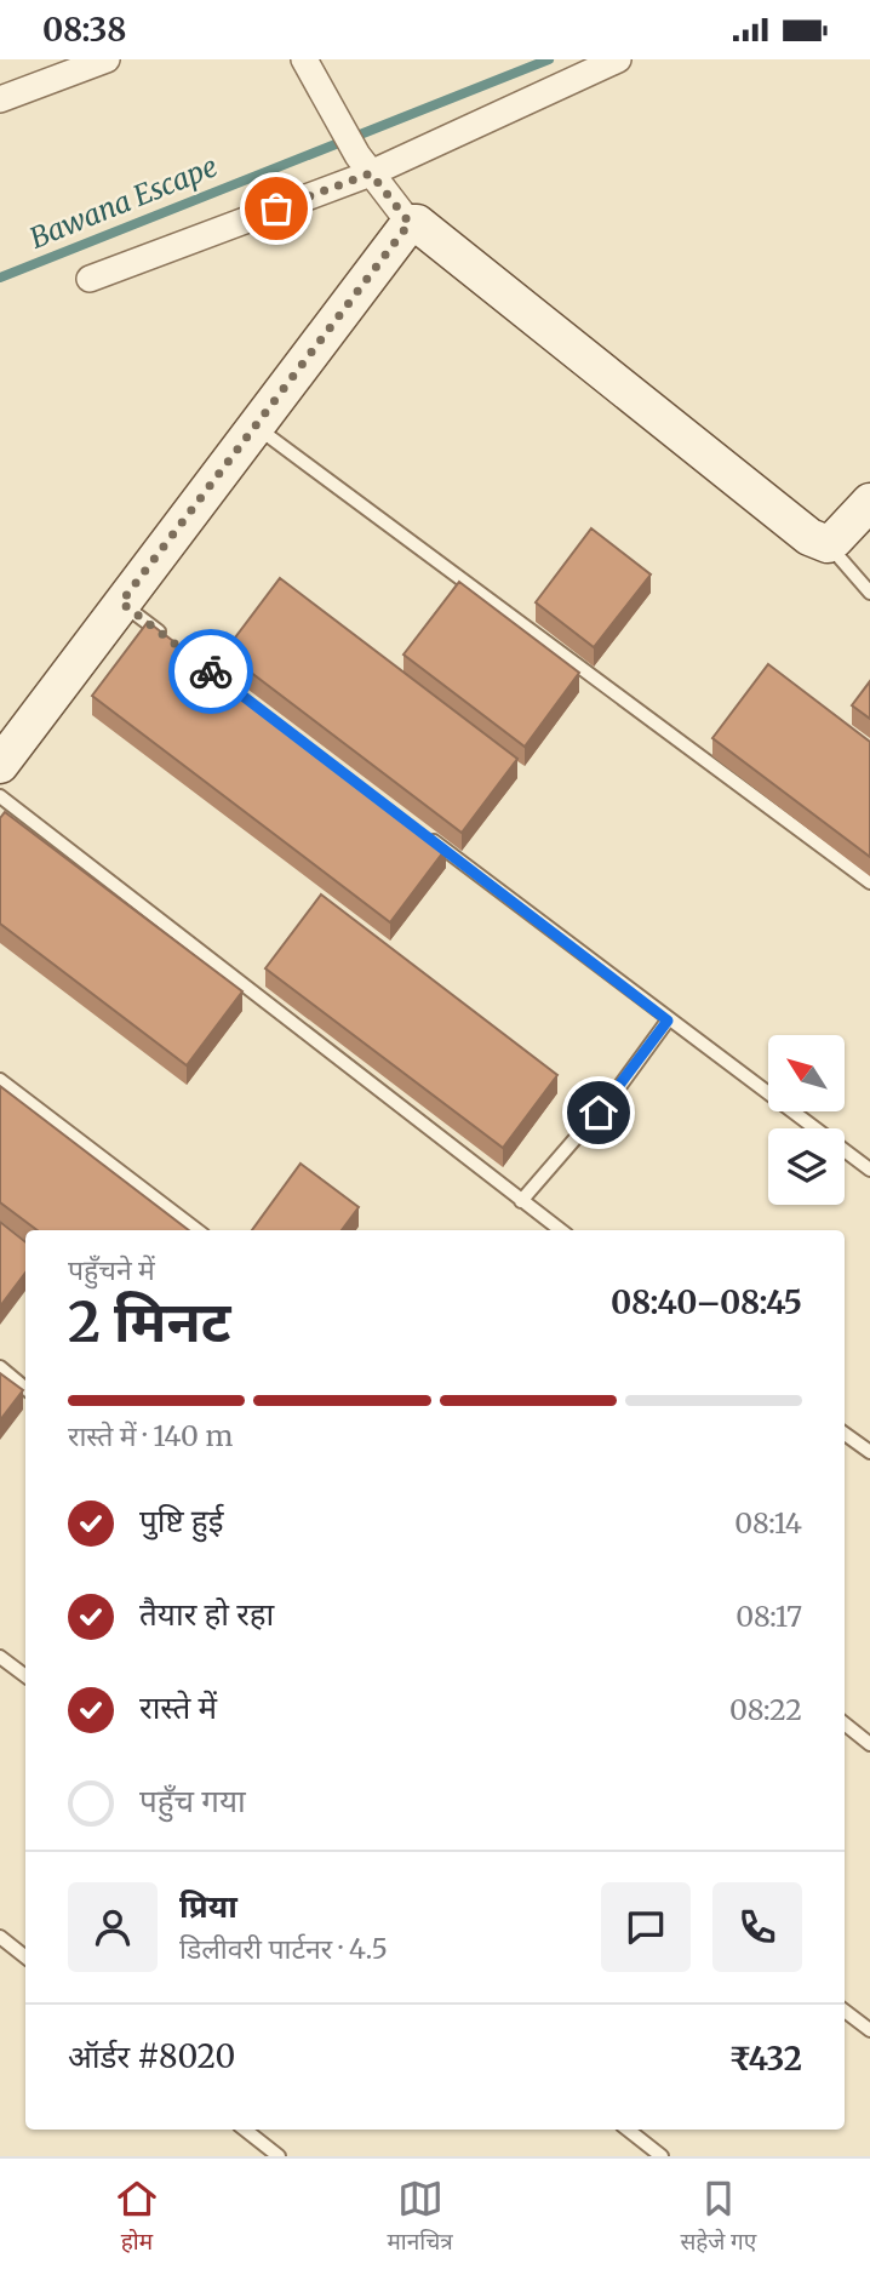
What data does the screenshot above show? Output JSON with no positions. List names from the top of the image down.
{
  "water": ["Bawana Escape"],
  "north": "top left",
  "page": {
    "status": "08:38",
    "heading": ["2 मिनट", "पहुँचने में", "08:40–08:45"],
    "panel": [
      "प्रिया",
      "डिलीवरी पार्टनर · 4.5",
      "ऑर्डर #8020",
      "₹432"
    ],
    "bar": "रास्ते में · 140 m",
    "list": [
      ["पुष्टि हुई", "08:14"],
      ["तैयार हो रहा", "08:17"],
      ["रास्ते में", "08:22"],
      "पहुँच गया"
    ],
    "tabs": ["होम", "मानचित्र", "सहेजे गए"]
  }
}
